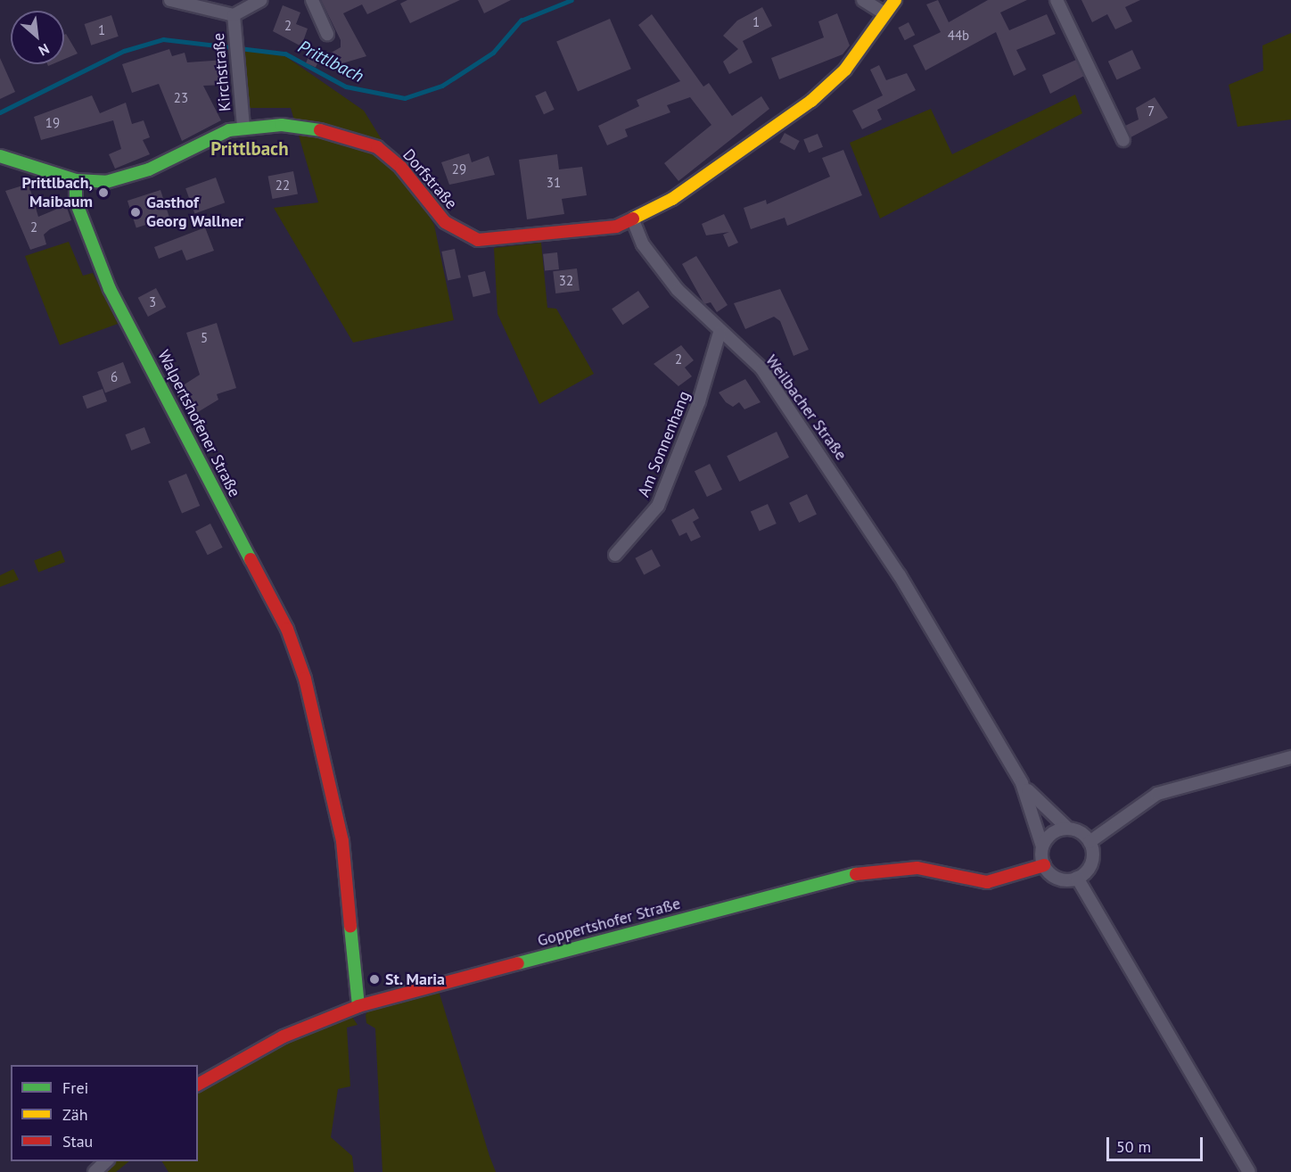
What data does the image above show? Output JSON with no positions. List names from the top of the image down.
{
  "streets": {
    "street": [
      "Kirchstraße",
      "Dorfstraße",
      "Weilbacher Straße",
      "Walpertshofener Straße",
      "Am Sonnenhang",
      "Goppertshofer Straße"
    ]
  },
  "crossings": [
    ["Kirchstraße", "Dorfstraße"],
    ["Dorfstraße", "Weilbacher Straße"],
    ["Dorfstraße", "Walpertshofener Straße"],
    ["Weilbacher Straße", "Am Sonnenhang"],
    ["Walpertshofener Straße", "Goppertshofer Straße"]
  ],
  "districts": ["Prittlbach"],
  "water": ["Prittlbach"],
  "places": ["Prittlbach, Maibaum", "Gasthof Georg Wallner", "St. Maria"],
  "house_numbers": [
    "1",
    "2",
    "1",
    "44b",
    "23",
    "7",
    "19",
    "29",
    "31",
    "22",
    "2",
    "32",
    "3",
    "5",
    "2",
    "6"
  ],
  "legend": ["Frei", "Zäh", "Stau"],
  "scale_bar": "50 m",
  "north": "bottom right"
}
